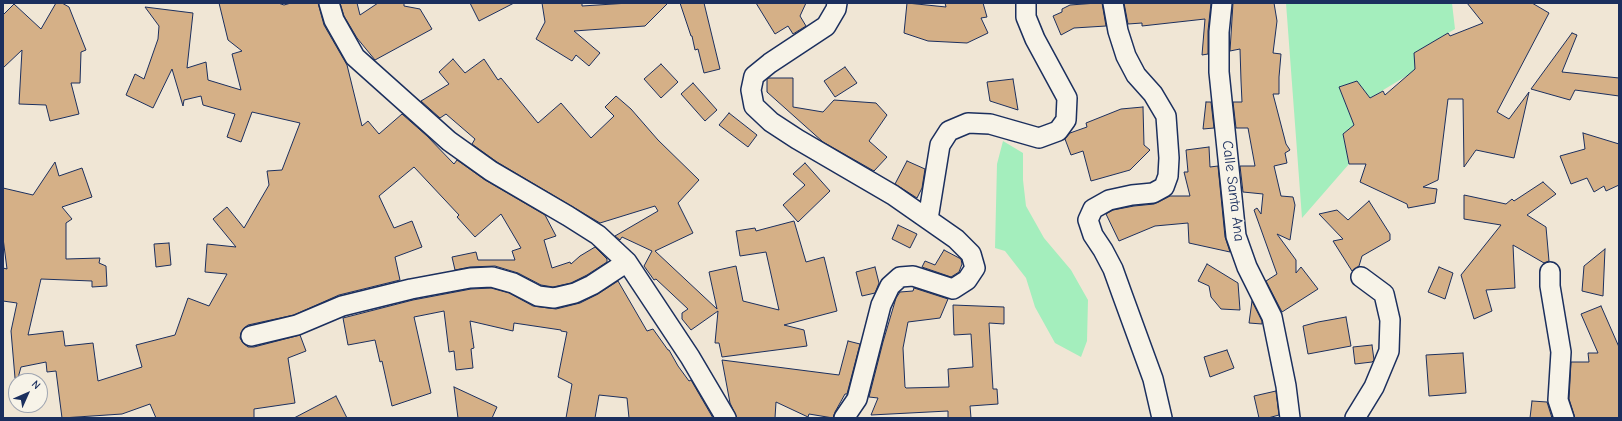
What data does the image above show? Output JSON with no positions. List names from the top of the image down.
{
  "streets": {
    "street": ["Calle Santa Ana"]
  },
  "north": "top right"
}
